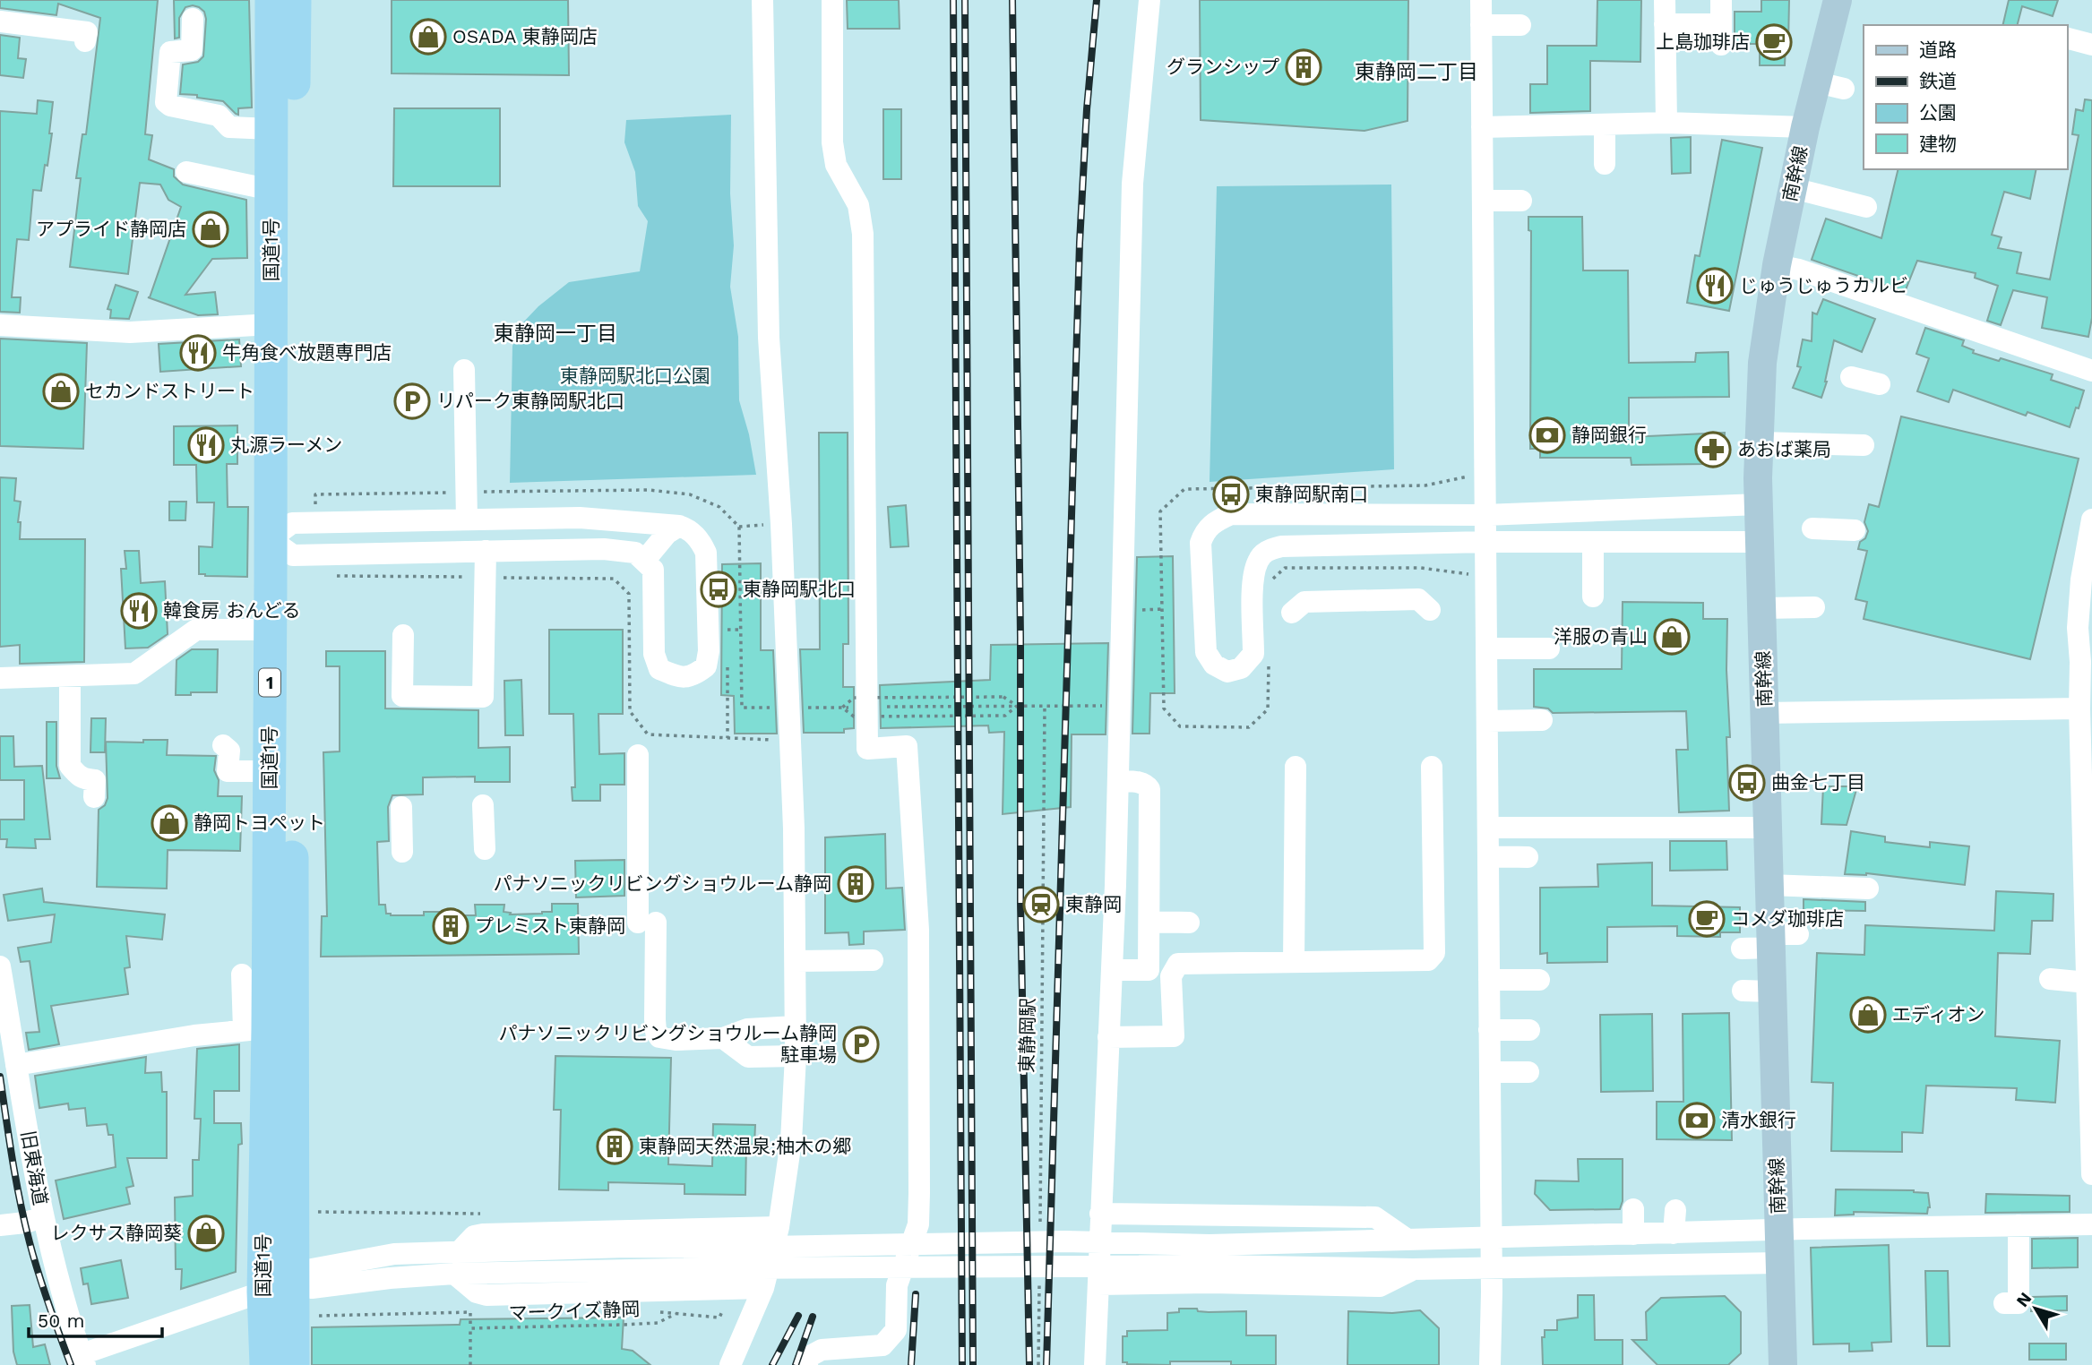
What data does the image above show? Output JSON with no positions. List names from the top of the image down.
{
  "streets": {
    "highway": ["国道1号", "1"],
    "main road": ["南幹線"],
    "street": ["旧東海道"],
    "path": ["東静岡駅", "マークイズ静岡"]
  },
  "districts": ["東静岡二丁目", "東静岡一丁目"],
  "parks": ["東静岡駅北口公園"],
  "places": {
    "shop": [
      "OSADA 東静岡店",
      "アプライド静岡店",
      "セカンドストリート",
      "洋服の青山",
      "静岡トヨペット",
      "エディオン",
      "レクサス静岡葵"
    ],
    "cafe": ["上島珈琲店", "コメダ珈琲店"],
    "building": [
      "グランシップ",
      "パナソニックリビングショウルーム静岡",
      "プレミスト東静岡",
      "東静岡天然温泉;柚木の郷"
    ],
    "restaurant": [
      "じゅうじゅうカルビ",
      "牛角食べ放題専門店",
      "丸源ラーメン",
      "韓食房 おんどる"
    ],
    "parking": ["リパーク東静岡駅北口", "パナソニックリビングショウルーム静岡 駐車場"],
    "bank": ["静岡銀行", "清水銀行"],
    "pharmacy": ["あおば薬局"],
    "bus stop": ["東静岡駅南口", "東静岡駅北口", "曲金七丁目"],
    "station": ["東静岡"]
  },
  "legend": [
    "道路",
    "鉄道",
    "公園",
    "建物"
  ],
  "scale_bar": "50 m",
  "north": "top left"
}
